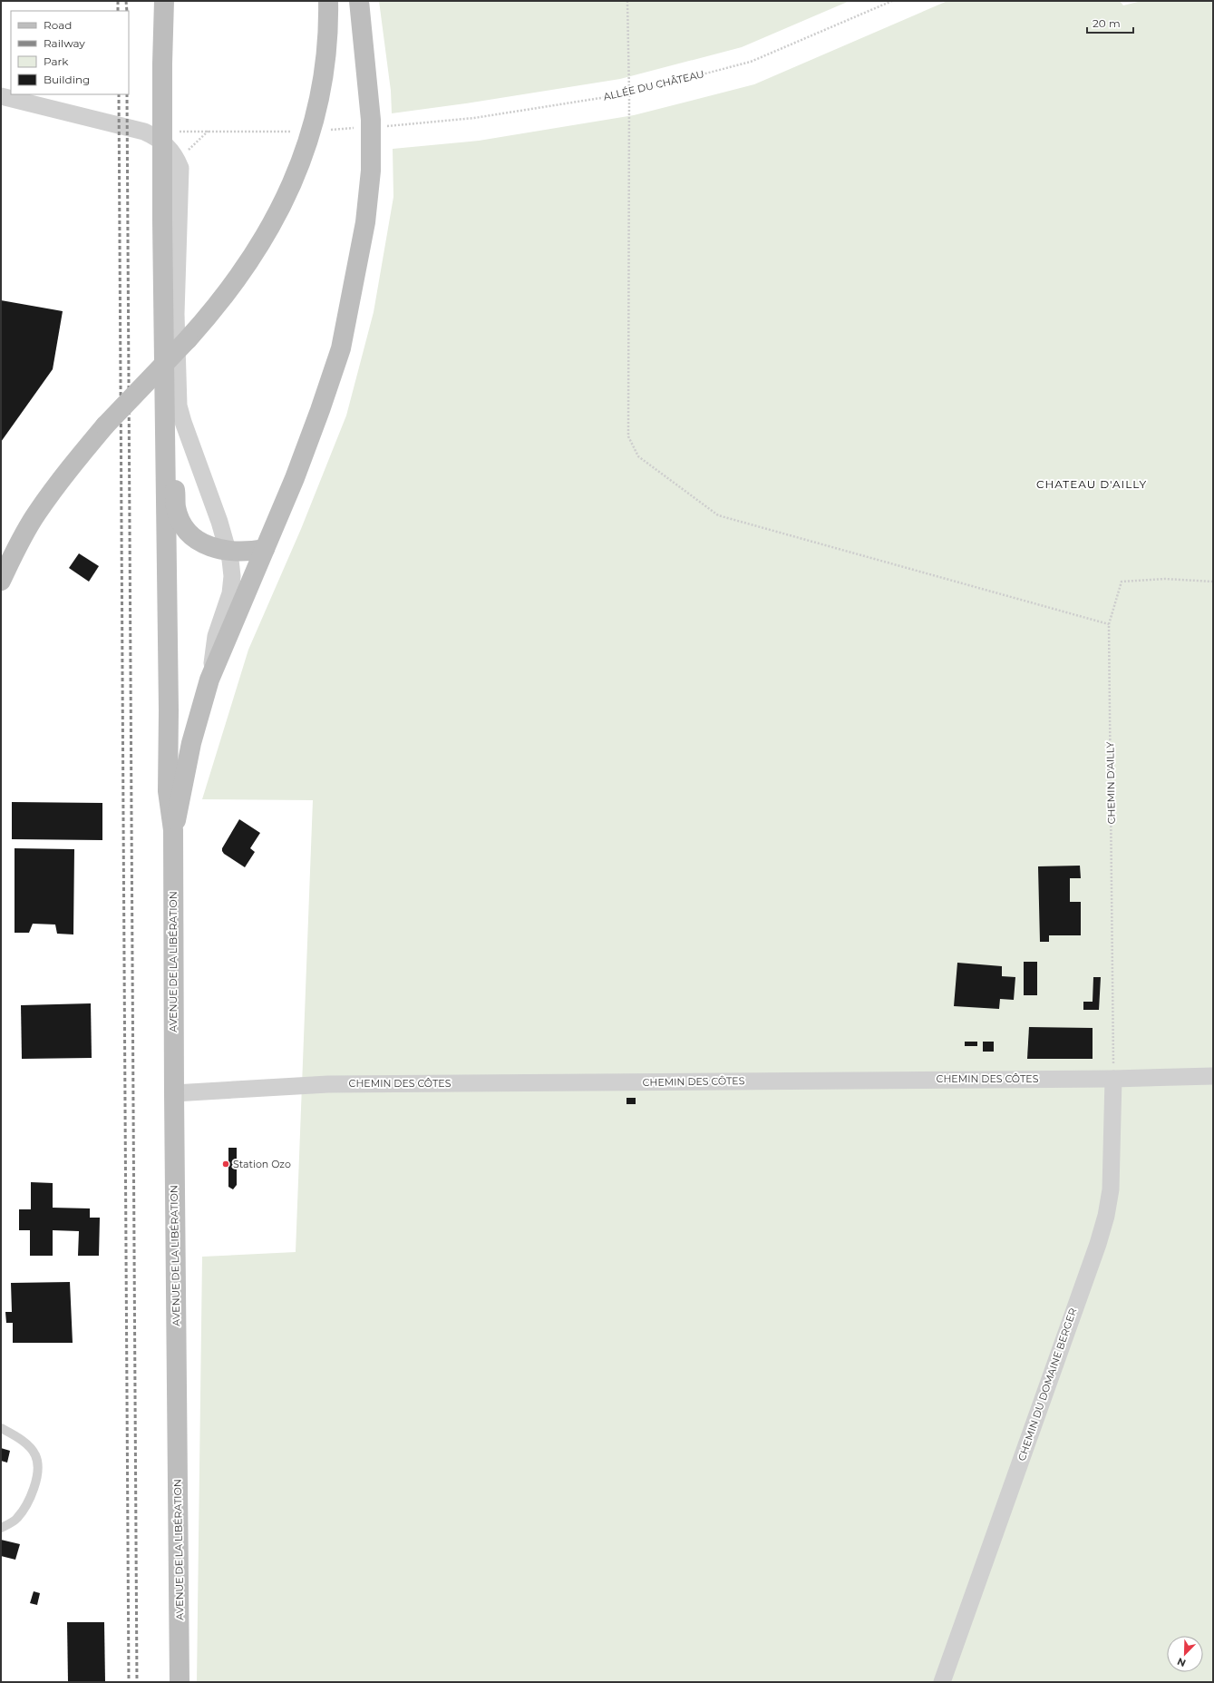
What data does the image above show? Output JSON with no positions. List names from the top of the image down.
{
  "streets": {
    "street": ["AVENUE DE LA LIBÉRATION", "CHEMIN DES CÔTES", "CHEMIN DU DOMAINE BERGER"],
    "path": ["ALLÉE DU CHÂTEAU", "CHEMIN D'AILLY"]
  },
  "crossings": [
    ["CHEMIN D'AILLY", "CHEMIN DES CÔTES"],
    ["CHEMIN D'AILLY", "CHEMIN DU DOMAINE BERGER"],
    ["AVENUE DE LA LIBÉRATION", "CHEMIN DES CÔTES"],
    ["CHEMIN DES CÔTES", "CHEMIN DU DOMAINE BERGER"]
  ],
  "districts": ["CHATEAU D'AILLY"],
  "places": ["Station Ozo"],
  "legend": [
    "Road",
    "Railway",
    "Park",
    "Building"
  ],
  "scale_bar": "20 m",
  "north": "bottom left"
}
